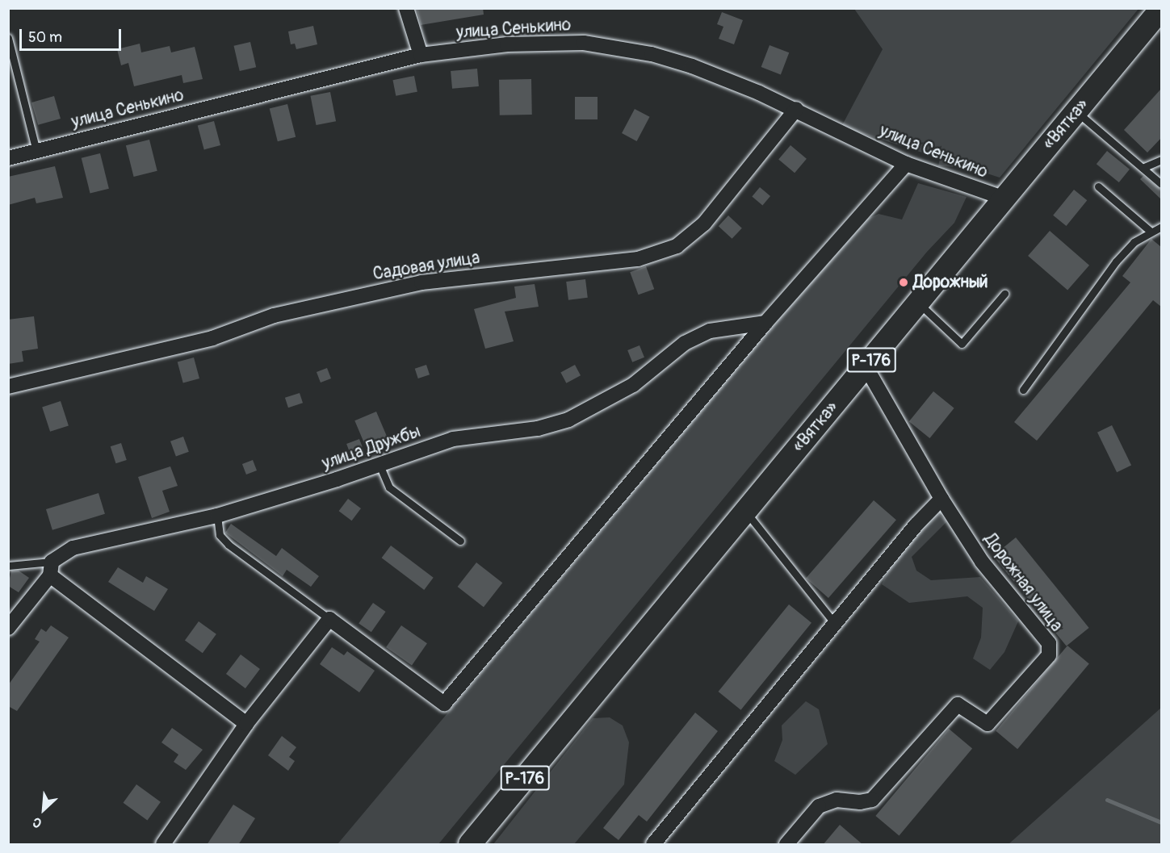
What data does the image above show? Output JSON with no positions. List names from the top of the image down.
{
  "streets": {
    "main road": ["«Вятка»", "Р-176"],
    "street": [
      "улица Сенькино",
      "Садовая улица",
      "улица Дружбы",
      "Дорожная улица"
    ]
  },
  "crossings": [
    ["улица Сенькино", "«Вятка»"],
    ["улица Сенькино", "Садовая улица"],
    ["«Вятка»", "Дорожная улица"]
  ],
  "places": ["Дорожный"],
  "scale_bar": "50 m",
  "north": "bottom left"
}
